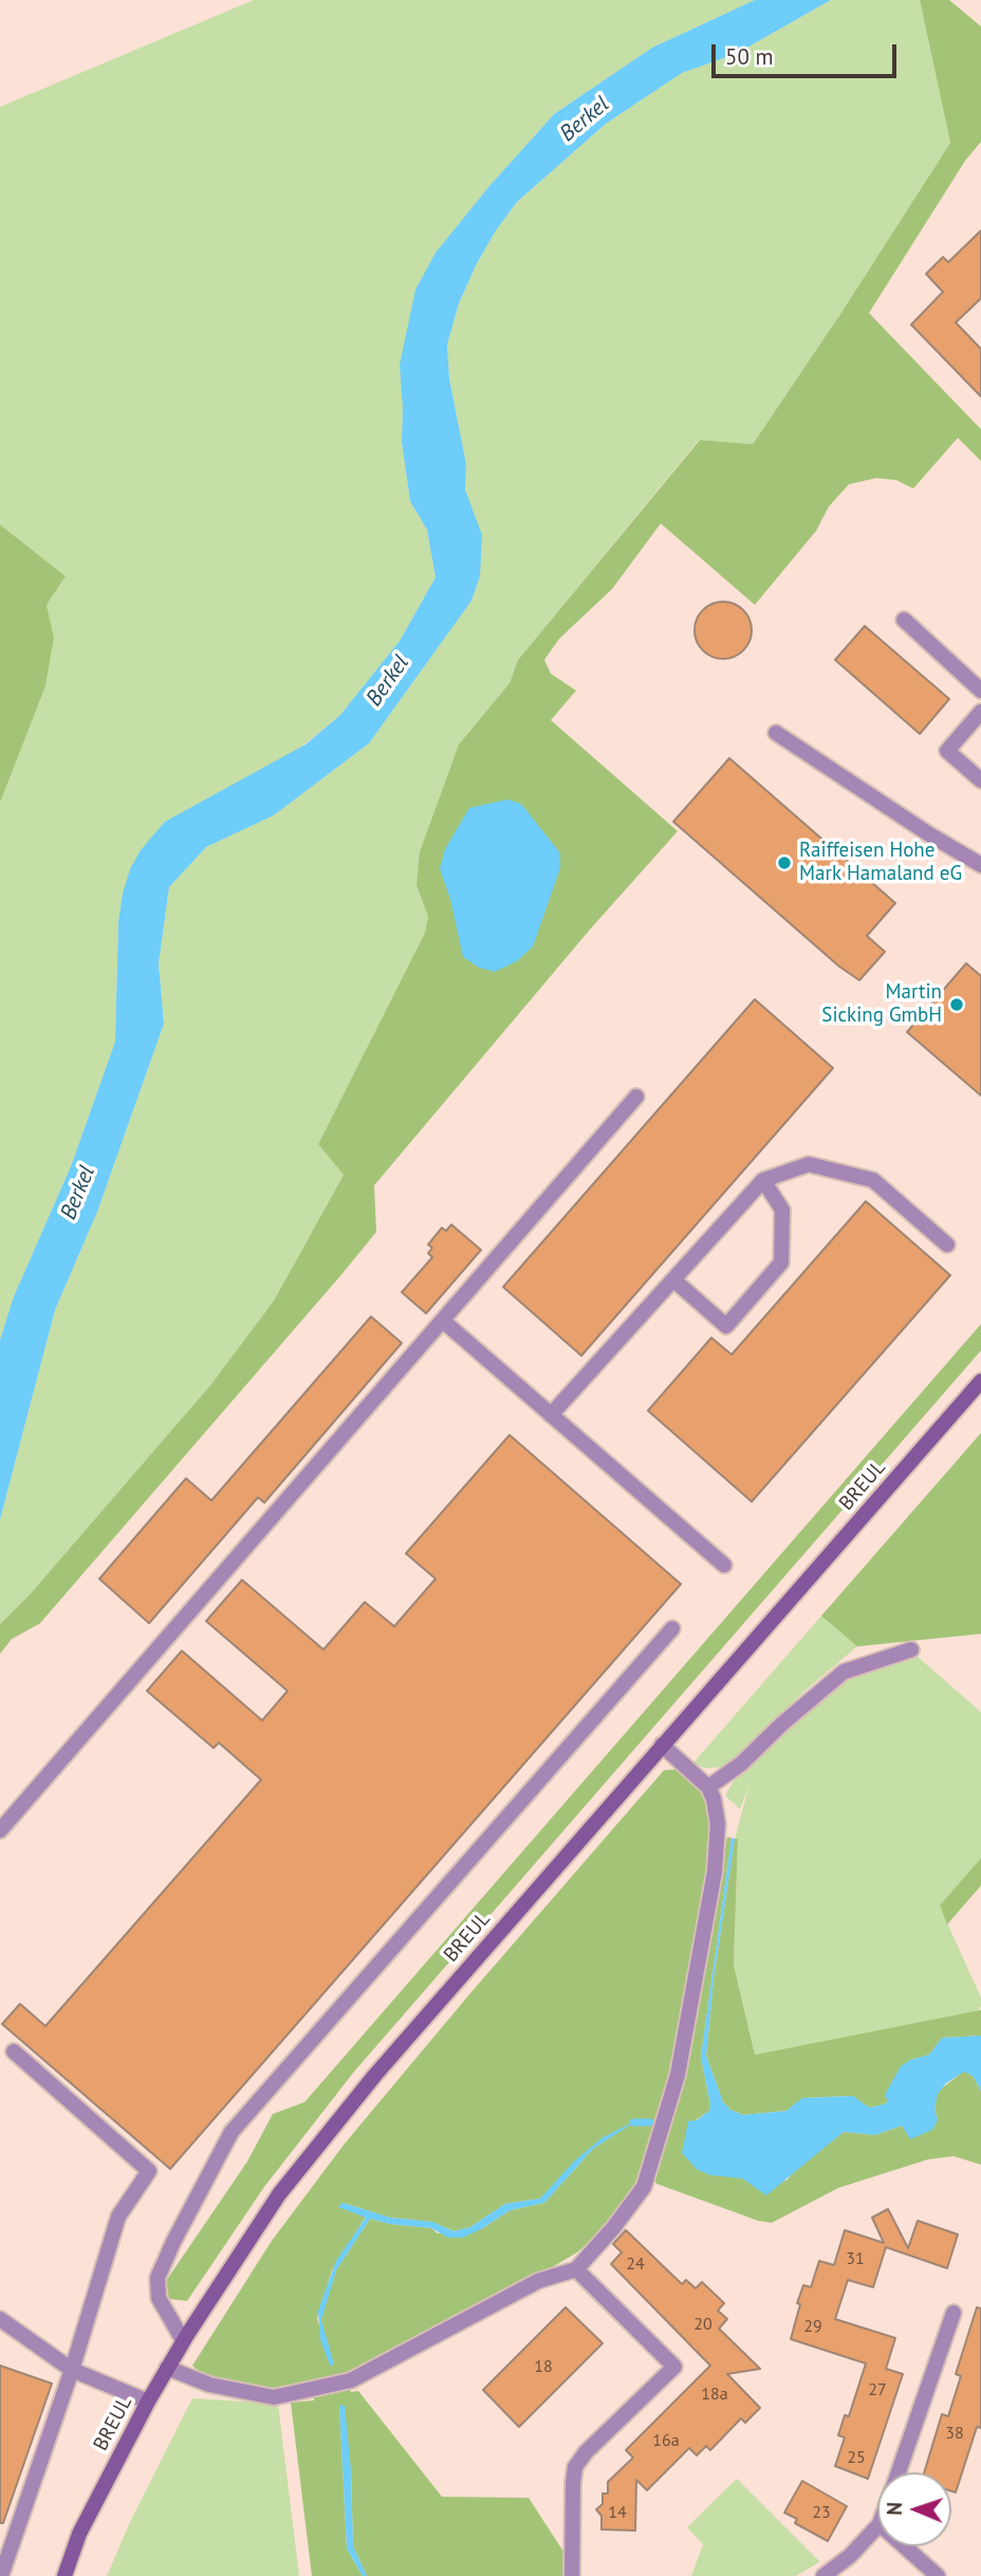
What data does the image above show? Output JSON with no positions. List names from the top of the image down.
{
  "streets": {
    "main road": ["BREUL"]
  },
  "water": ["Berkel"],
  "places": ["Raiffeisen Hohe Mark Hamaland eG", "Martin Sicking GmbH"],
  "house_numbers": [
    "31",
    "24",
    "20",
    "29",
    "18",
    "27",
    "18a",
    "38",
    "16a",
    "25",
    "14",
    "23"
  ],
  "scale_bar": "50 m",
  "north": "left"
}
